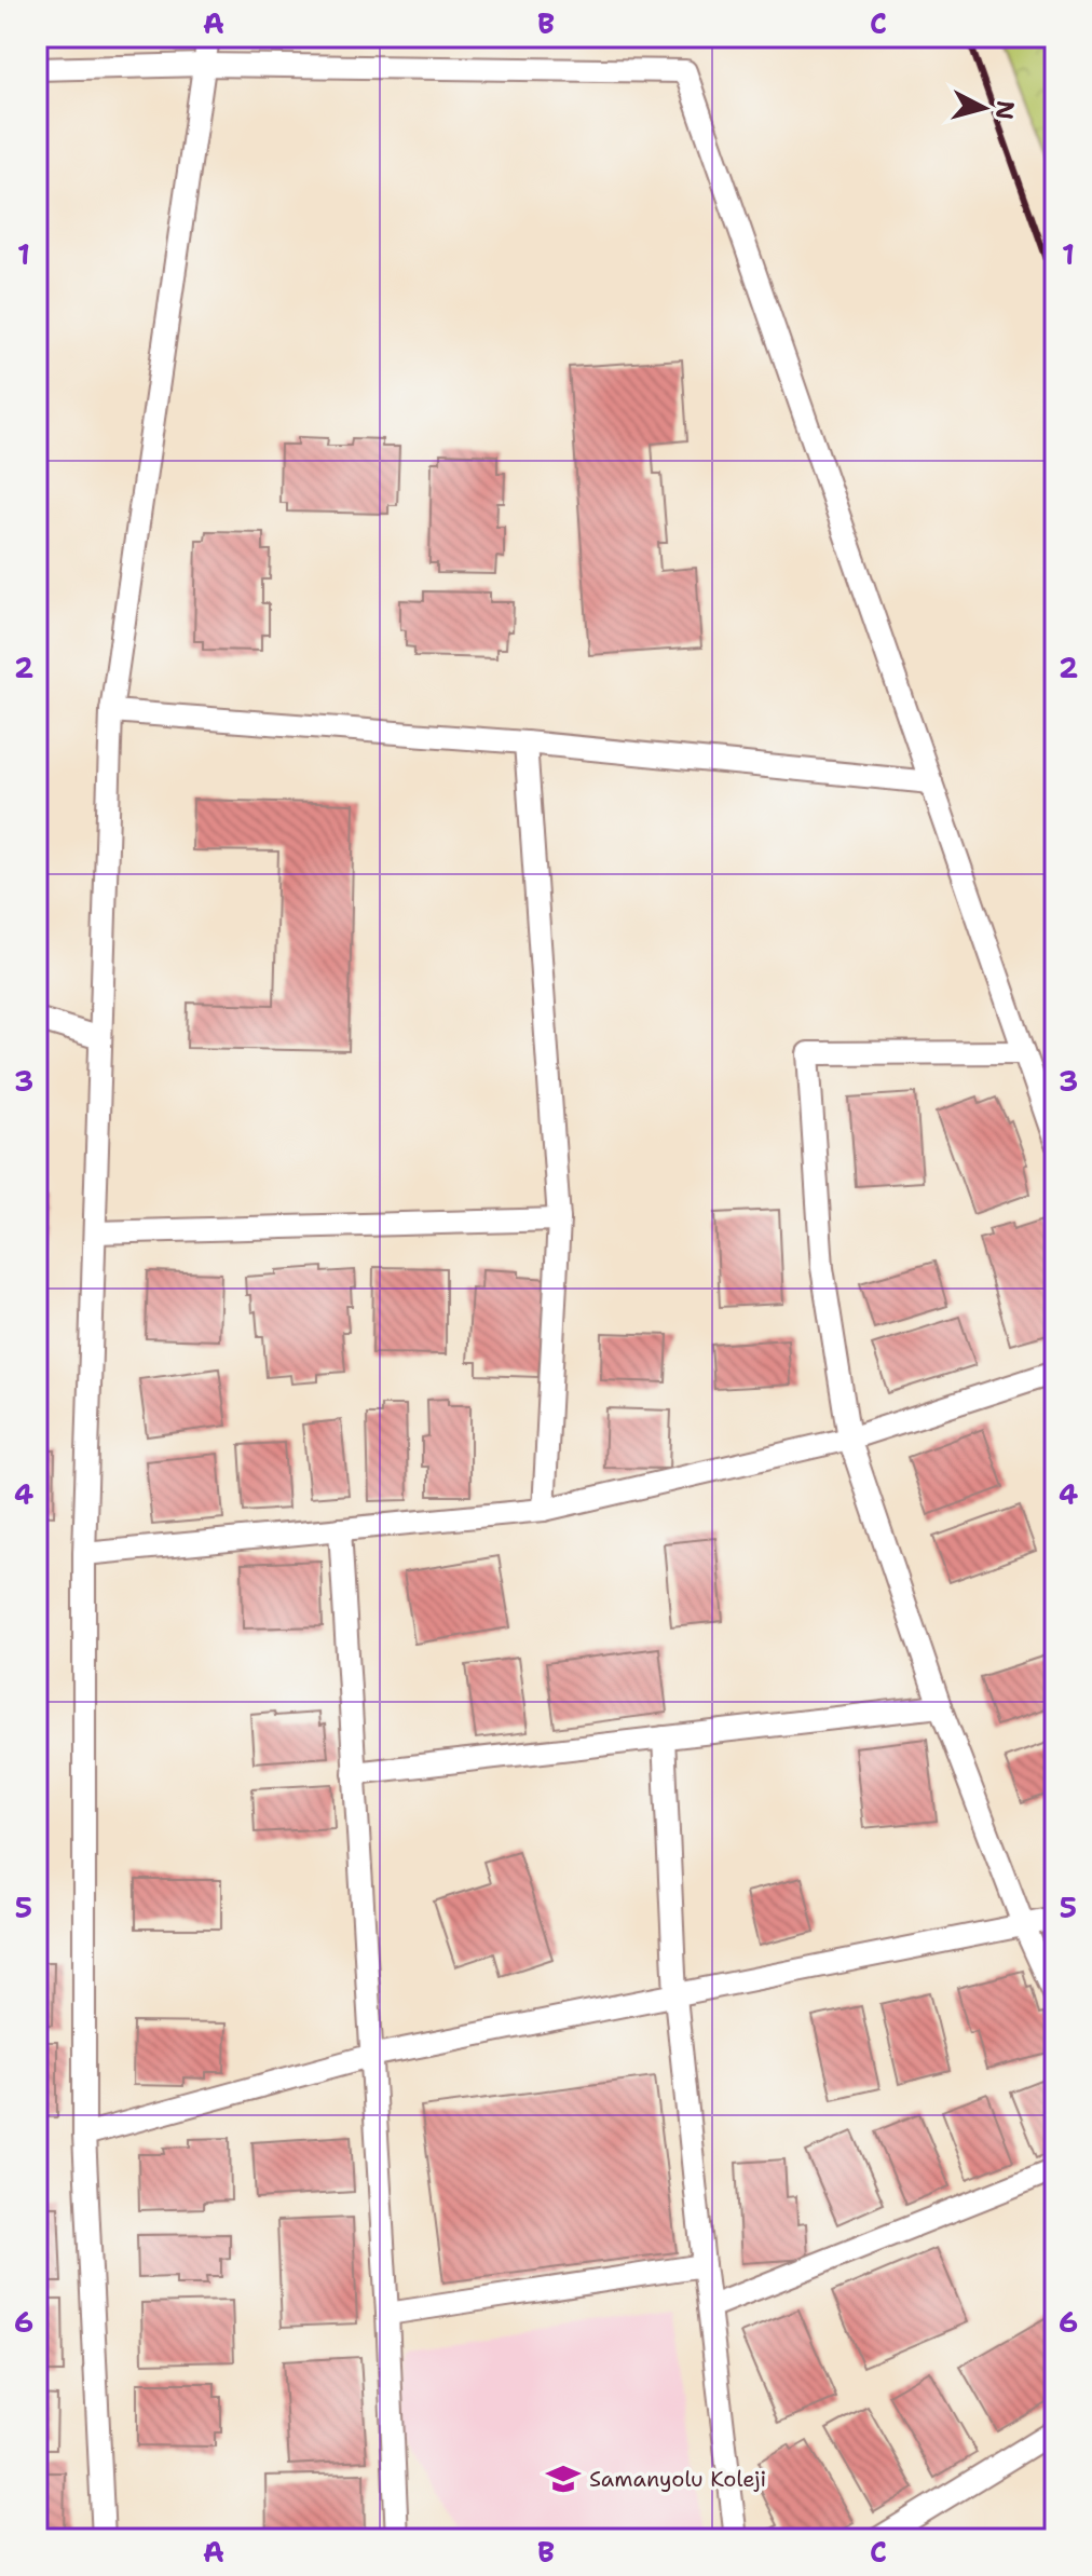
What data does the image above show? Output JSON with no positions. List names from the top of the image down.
{
  "places": {
    "school or university": ["Samanyolu Koleji"]
  },
  "north": "right",
  "grid": {
    "columns": ["A", "B", "C"],
    "rows": [
      "1",
      "2",
      "3",
      "4",
      "5",
      "6"
    ]
  }
}
